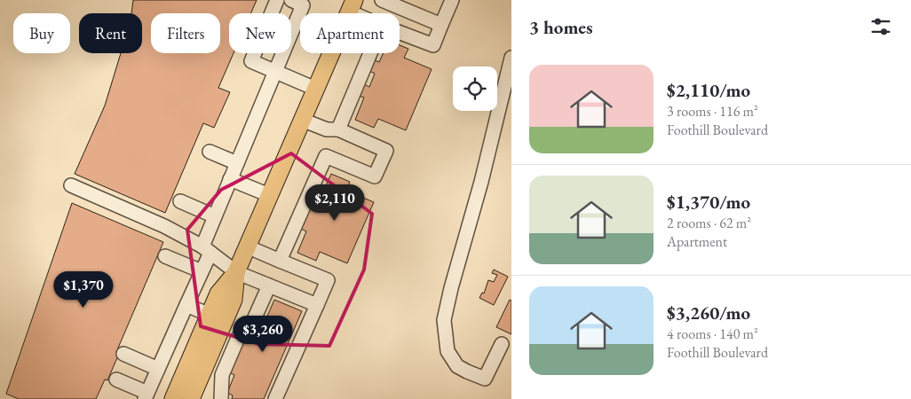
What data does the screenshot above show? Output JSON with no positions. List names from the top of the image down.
{
  "page": {
    "heading": "3 homes",
    "chip": [
      "Buy",
      "Rent",
      "Filters",
      "New",
      "Apartment"
    ],
    "list": [
      {
        "name": "$2,110/mo",
        "note": "3 rooms · 116 m² · Foothill Boulevard"
      },
      {
        "name": "$1,370/mo",
        "note": "2 rooms · 62 m² · Apartment"
      },
      {
        "name": "$3,260/mo",
        "note": "4 rooms · 140 m² · Foothill Boulevard"
      }
    ],
    "price": ["$2,110", "$1,370", "$3,260"]
  }
}
